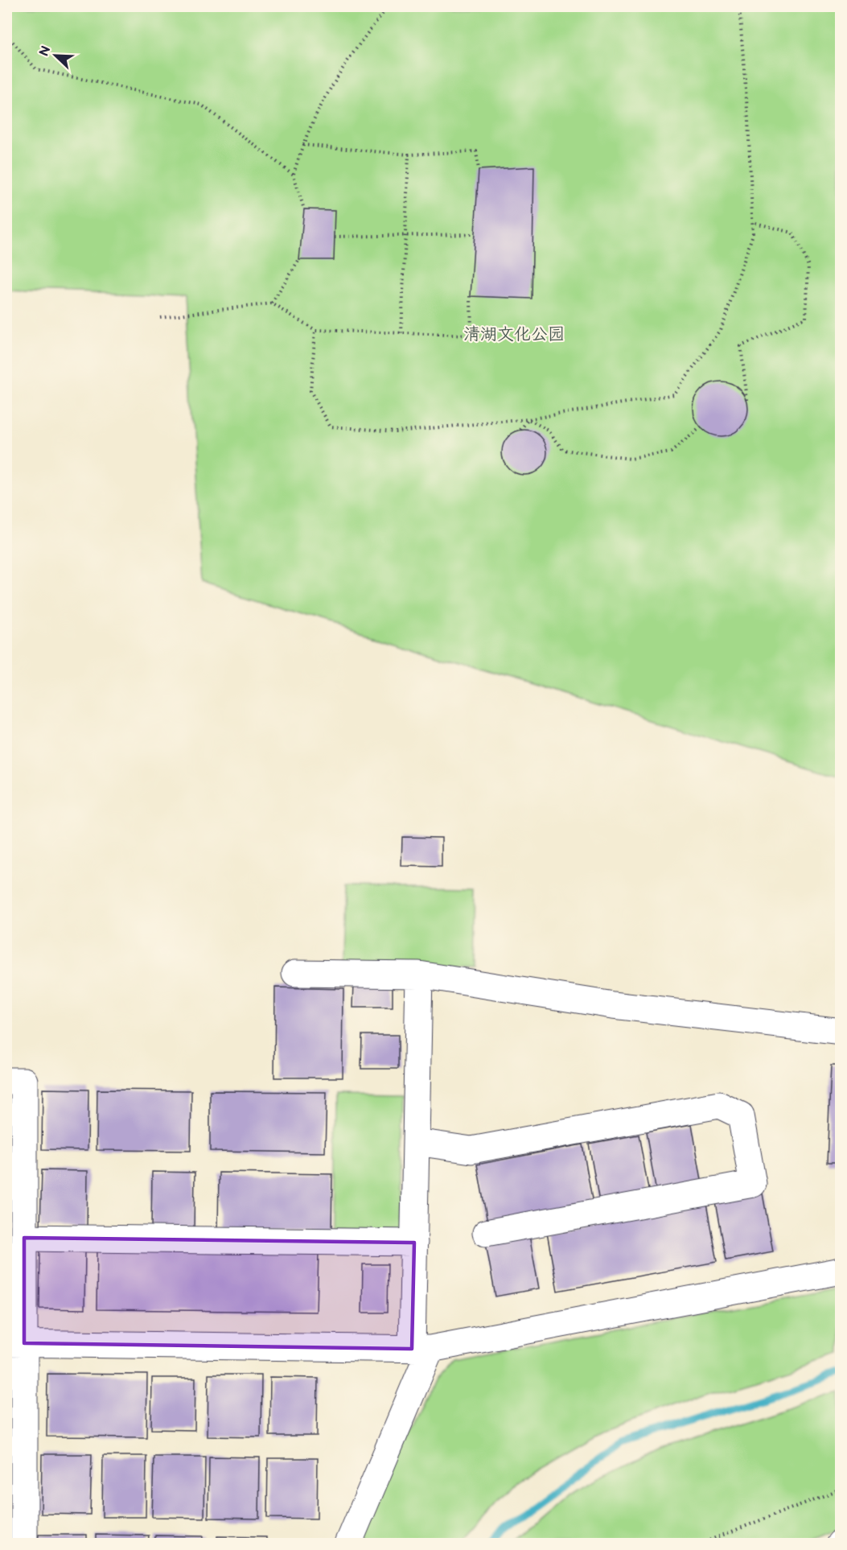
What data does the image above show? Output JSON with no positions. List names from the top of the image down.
{
  "parks": ["清湖文化公园"],
  "north": "top left"
}
